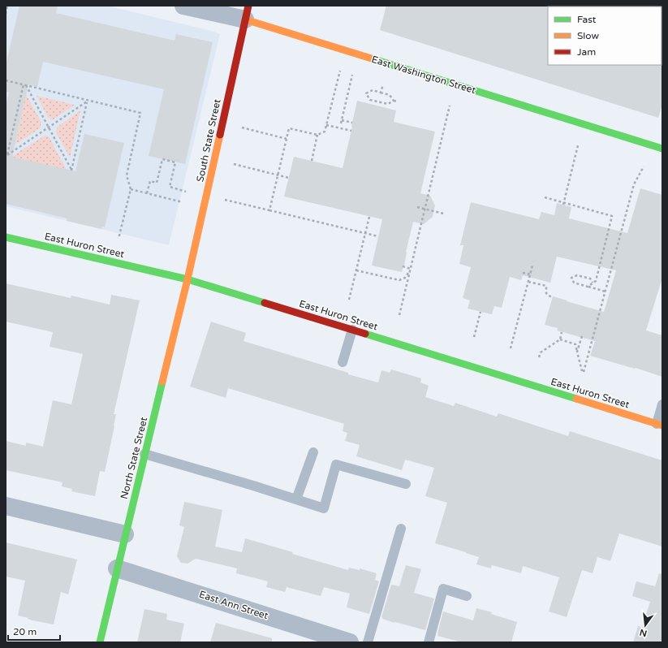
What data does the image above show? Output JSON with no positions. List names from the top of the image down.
{
  "streets": {
    "main road": [
      "East Washington Street",
      "South State Street",
      "East Huron Street",
      "North State Street"
    ],
    "street": ["East Ann Street"]
  },
  "crossings": [
    ["East Washington Street", "South State Street"],
    ["South State Street", "East Huron Street"],
    ["South State Street", "North State Street"],
    ["East Huron Street", "North State Street"],
    ["North State Street", "East Ann Street"]
  ],
  "legend": ["Fast", "Slow", "Jam"],
  "scale_bar": "20 m",
  "north": "bottom"
}
